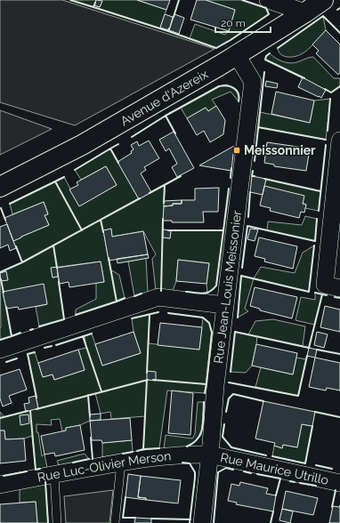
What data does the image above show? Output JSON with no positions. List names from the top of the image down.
{
  "streets": {
    "main road": ["Avenue d'Azereix"],
    "street": ["Rue Jean-Louis Meissonier", "Rue Luc-Olivier Merson", "Rue Maurice Utrillo"]
  },
  "crossings": [
    ["Avenue d'Azereix", "Rue Jean-Louis Meissonier"],
    ["Rue Jean-Louis Meissonier", "Rue Luc-Olivier Merson"],
    ["Rue Jean-Louis Meissonier", "Rue Maurice Utrillo"],
    ["Rue Luc-Olivier Merson", "Rue Maurice Utrillo"]
  ],
  "places": {
    "transit": ["Meissonnier"]
  },
  "scale_bar": "20 m"
}
